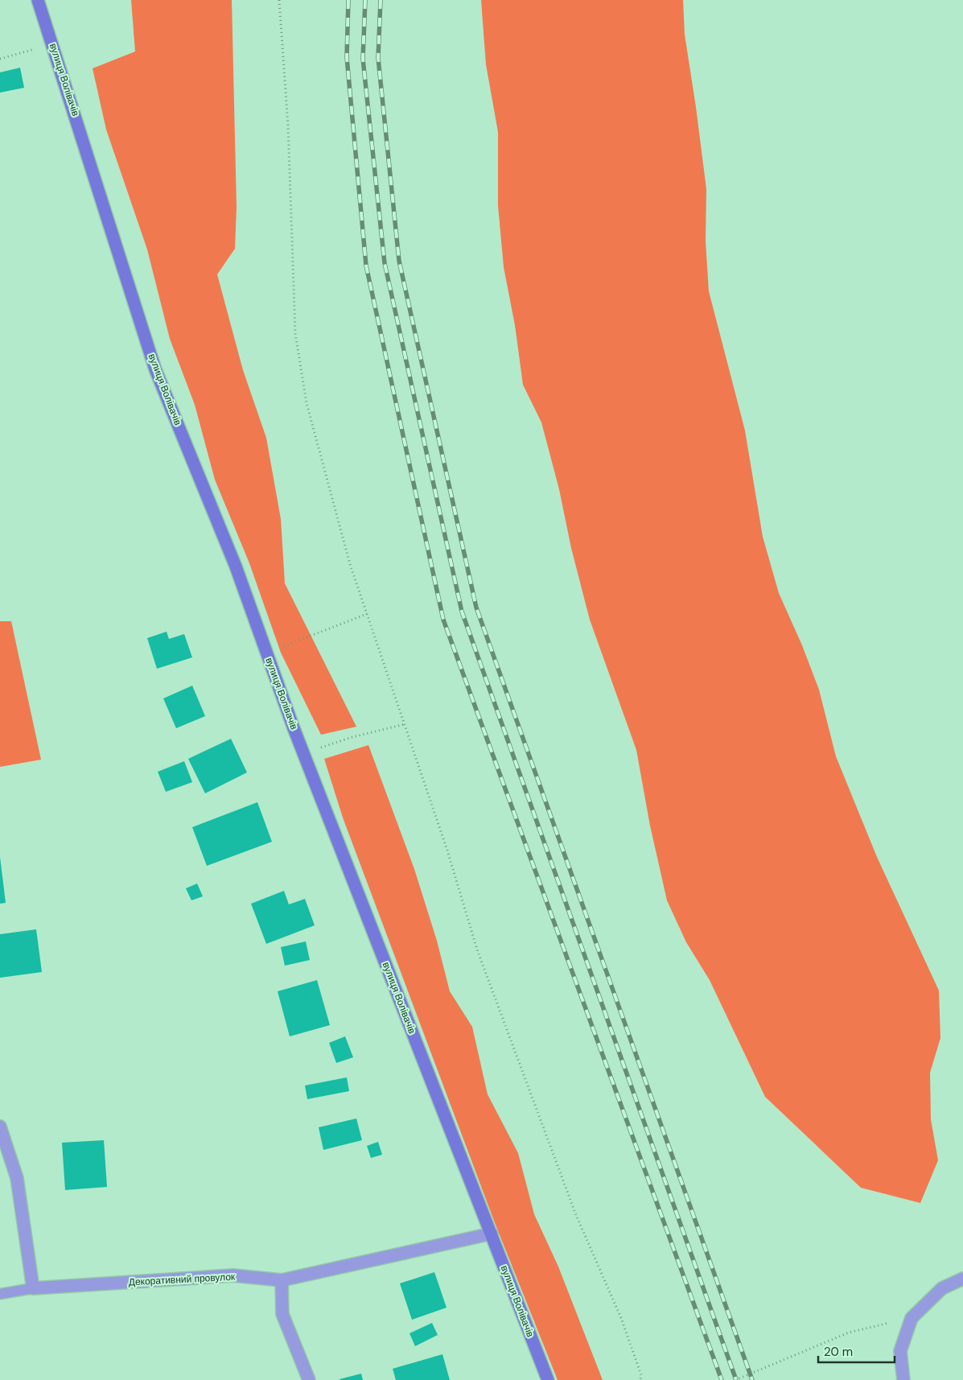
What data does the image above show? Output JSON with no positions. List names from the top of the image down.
{
  "streets": {
    "street": ["вулиця Волівачів", "Декоративний провулок"]
  },
  "crossings": [
    ["вулиця Волівачів", "Декоративний провулок"]
  ],
  "scale_bar": "20 m"
}
